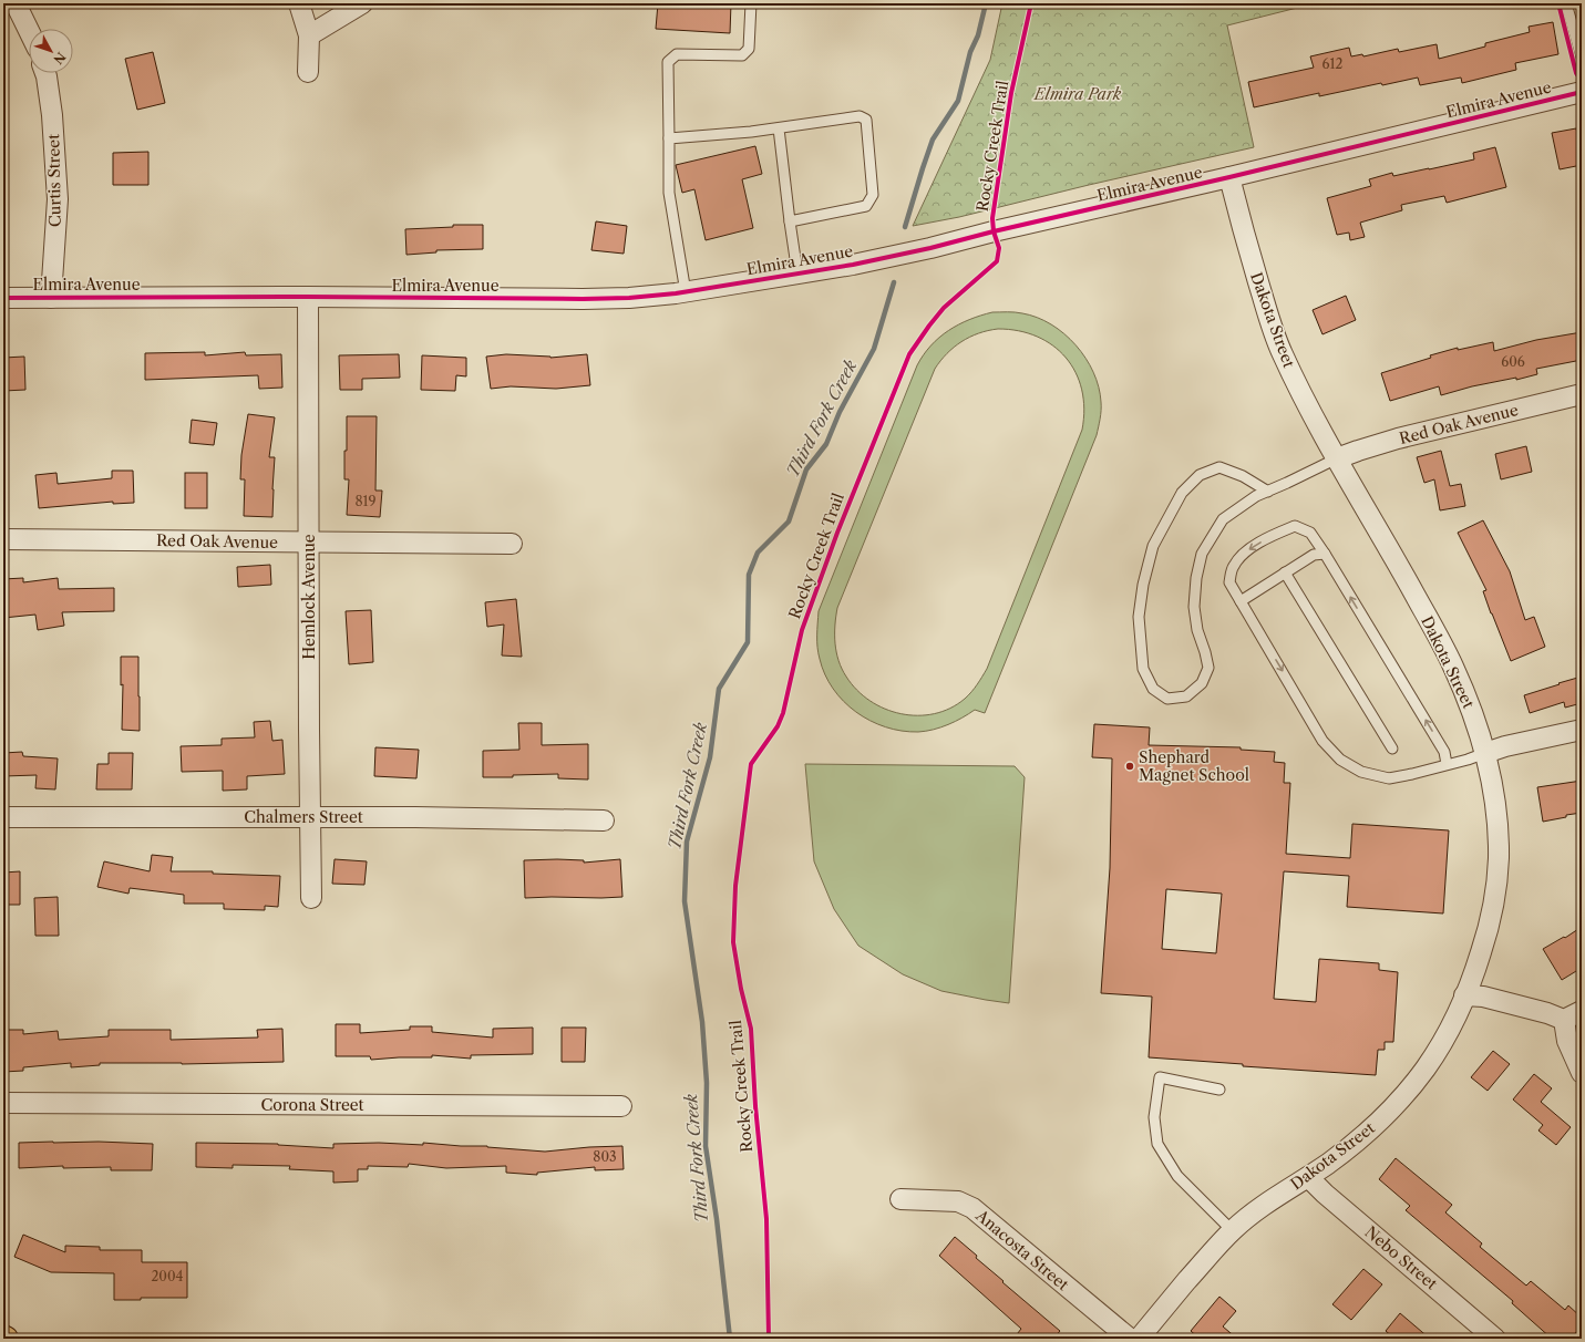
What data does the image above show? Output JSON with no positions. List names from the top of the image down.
{
  "streets": {
    "street": [
      "Elmira Avenue",
      "Curtis Street",
      "Dakota Street",
      "Red Oak Avenue",
      "Hemlock Avenue",
      "Chalmers Street",
      "Corona Street",
      "Anacosta Street",
      "Nebo Street"
    ],
    "cycle path": ["Rocky Creek Trail"]
  },
  "crossings": [
    ["Elmira Avenue", "Curtis Street"],
    ["Elmira Avenue", "Dakota Street"],
    ["Elmira Avenue", "Hemlock Avenue"],
    ["Dakota Street", "Red Oak Avenue"],
    ["Dakota Street", "Nebo Street"],
    ["Red Oak Avenue", "Hemlock Avenue"],
    ["Hemlock Avenue", "Chalmers Street"]
  ],
  "water": ["Third Fork Creek"],
  "parks": ["Elmira Park"],
  "places": ["Shephard Magnet School"],
  "house_numbers": [
    "612",
    "606",
    "819",
    "803",
    "2004"
  ],
  "north": "bottom right"
}
